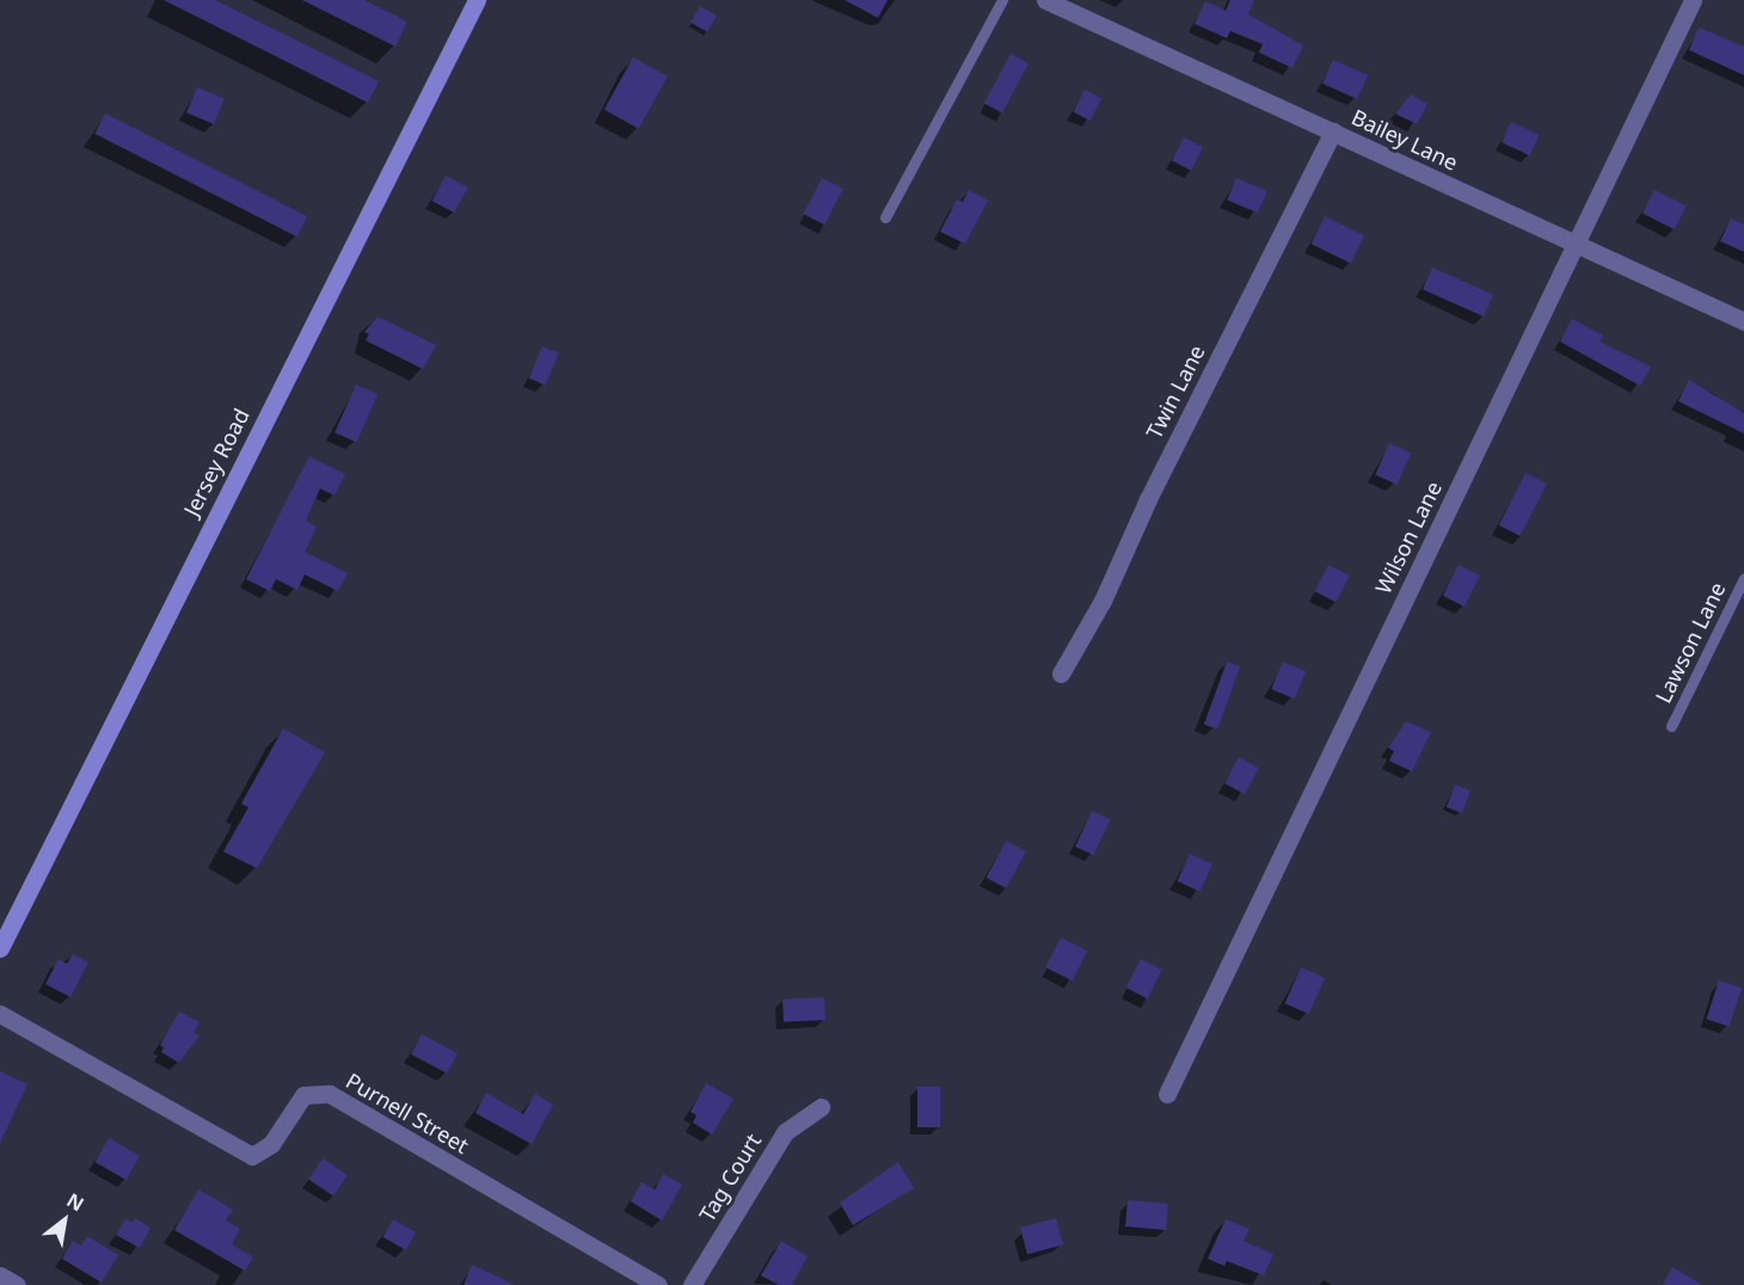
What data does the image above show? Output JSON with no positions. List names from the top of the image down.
{
  "streets": {
    "street": [
      "Bailey Lane",
      "Twin Lane",
      "Jersey Road",
      "Wilson Lane",
      "Purnell Street",
      "Tag Court"
    ],
    "lane": ["Lawson Lane"]
  },
  "crossings": [
    ["Bailey Lane", "Twin Lane"],
    ["Bailey Lane", "Wilson Lane"]
  ],
  "north": "top right"
}
